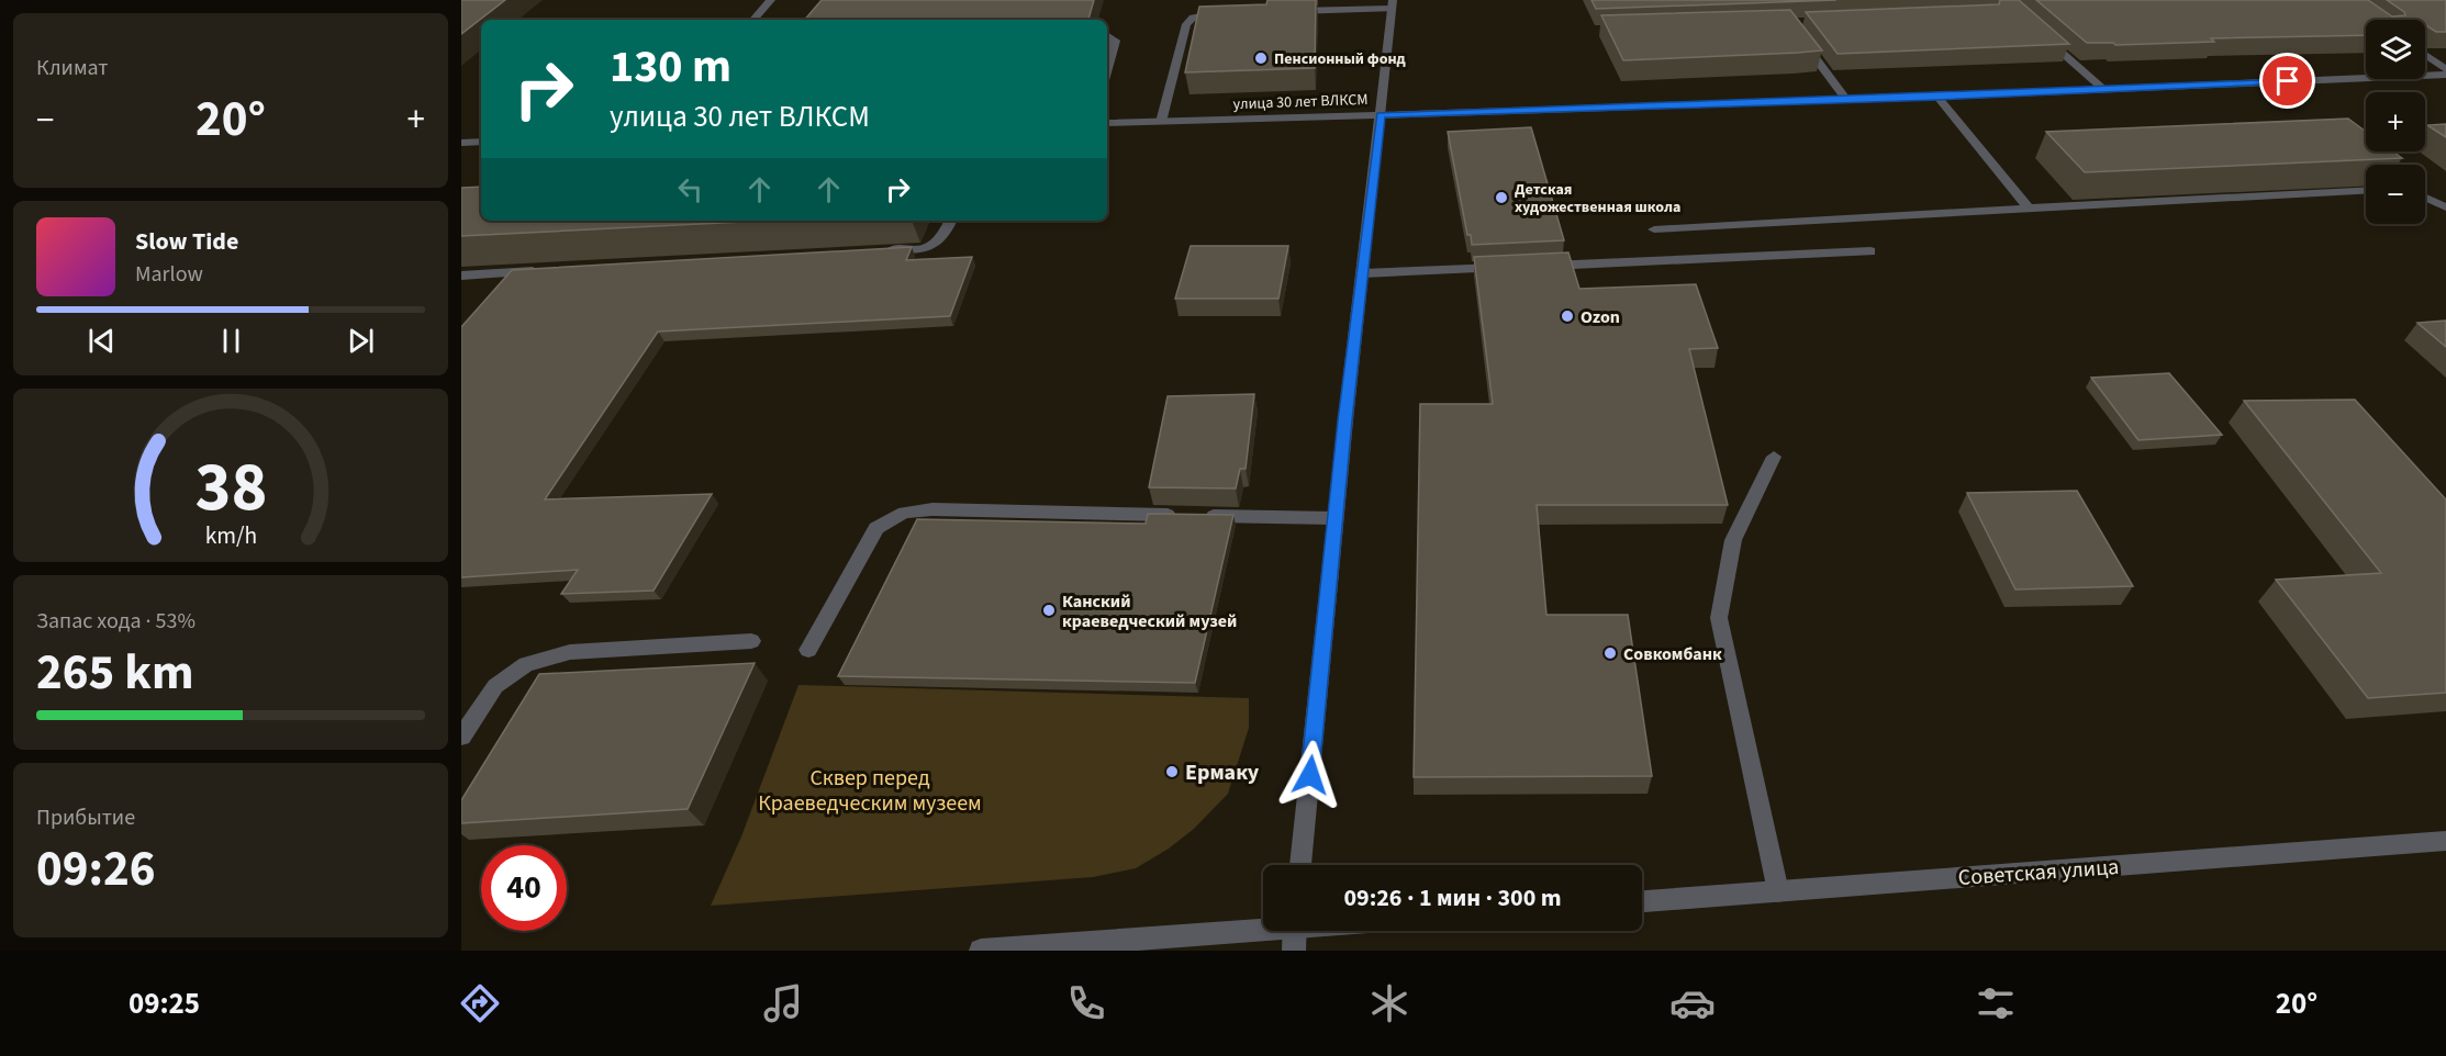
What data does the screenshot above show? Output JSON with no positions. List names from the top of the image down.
{
  "streets": {
    "street": ["улица 30 лет ВЛКСМ", "Советская улица"]
  },
  "parks": ["Сквер перед Краеведческим музеем"],
  "places": [
    "Пенсионный фонд",
    "Детская художественная школа",
    "Ozon",
    "Канский краеведческий музей",
    "Совкомбанк",
    "Ермаку"
  ],
  "page": {
    "tile": [
      "Климат",
      ["Запас хода · 53%", "265 km"],
      ["Прибытие", "09:26"]
    ],
    "map_buttons": ["+", "−"],
    "turn": ["130 m", "улица 30 лет ВЛКСМ"],
    "heat": ["−", "20°", "+"],
    "song": ["Slow Tide", "Marlow"],
    "limit": "40",
    "trip": "09:26 · 1 мин · 300 m",
    "tabs": ["09:25", "20°"],
    "gauge": ["38", "km/h"]
  }
}
